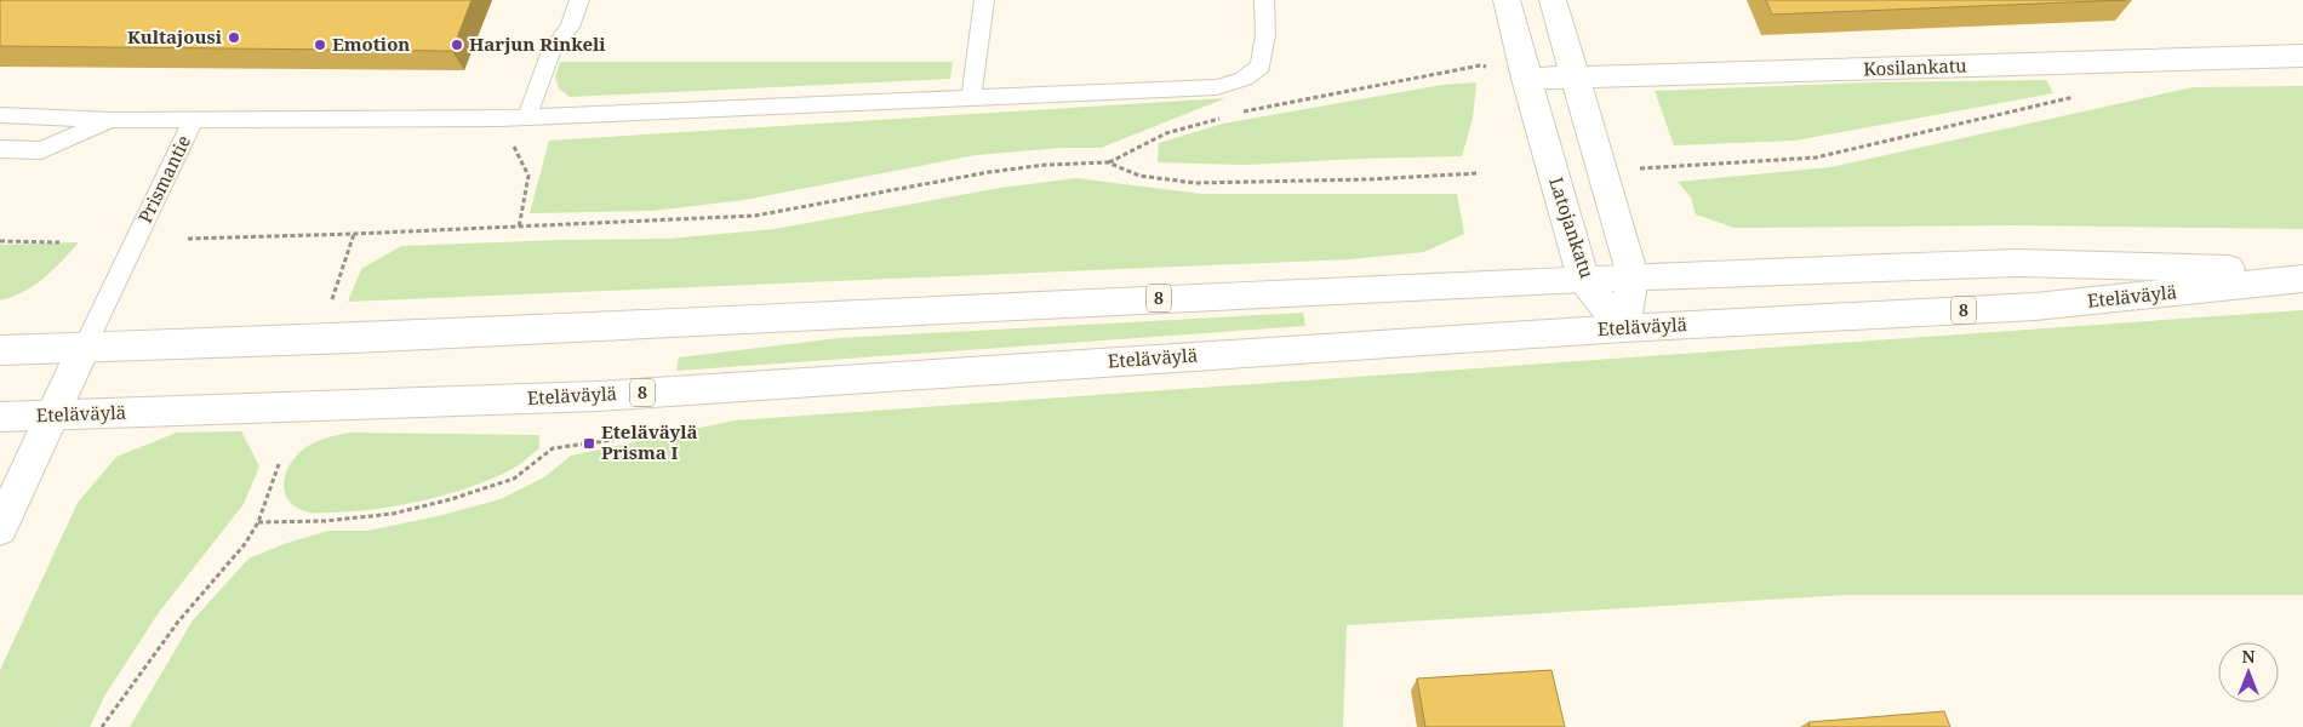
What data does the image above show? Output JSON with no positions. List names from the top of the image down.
{
  "streets": {
    "main road": [
      "Kosilankatu",
      "Latojankatu",
      "Eteläväylä",
      "8"
    ],
    "lane": ["Prismantie"]
  },
  "crossings": [
    ["Kosilankatu", "Latojankatu"],
    ["Prismantie", "Eteläväylä"],
    ["Latojankatu", "Eteläväylä"]
  ],
  "places": {
    "other": ["Kultajousi", "Emotion", "Harjun Rinkeli"],
    "transit": ["Eteläväylä Prisma I"]
  },
  "north": "top"
}
